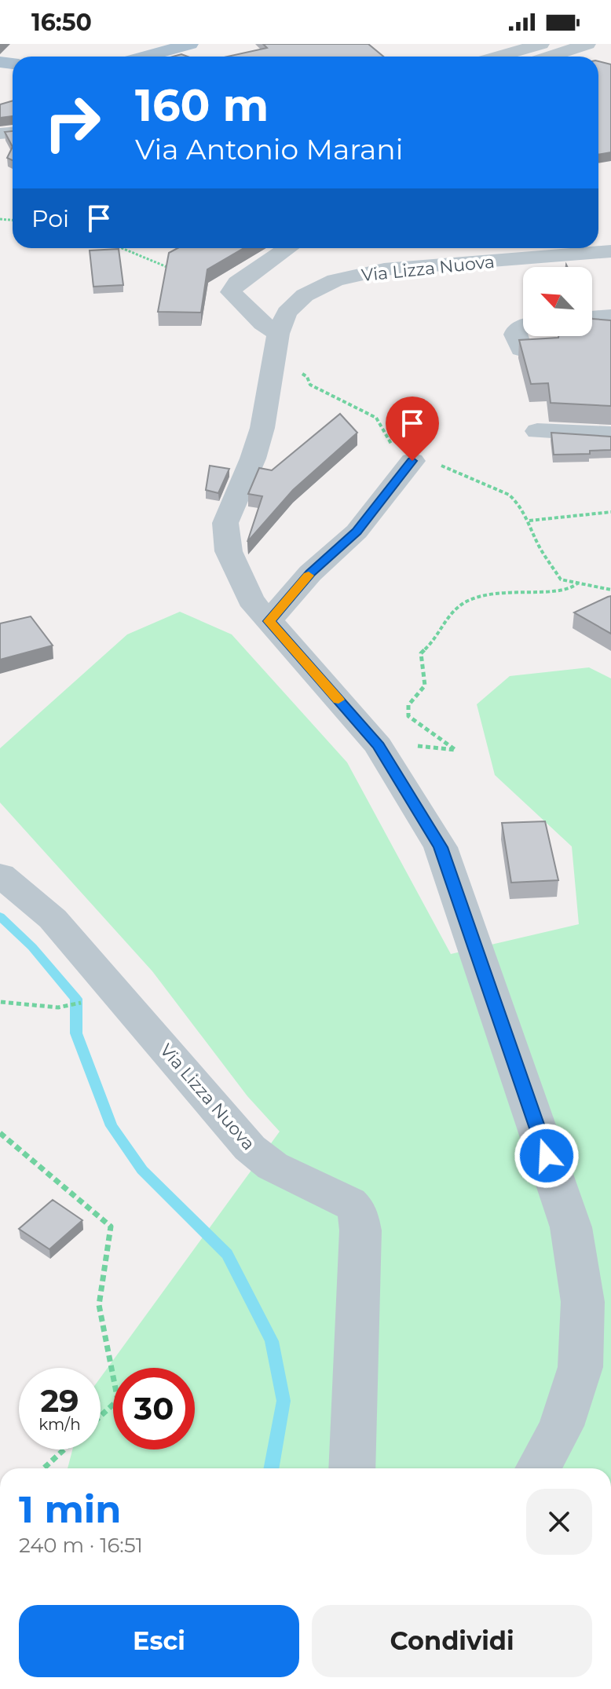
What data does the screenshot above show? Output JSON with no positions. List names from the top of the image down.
{
  "streets": {
    "street": ["Via Lizza Nuova"]
  },
  "north": "top left",
  "page": {
    "status": "16:50",
    "turn": ["160 m", "Via Antonio Marani"],
    "then": "Poi",
    "speed": "29 km/h",
    "limit": "30",
    "heading": ["1 min", "240 m · 16:51"],
    "buttons": ["Esci", "Condividi"]
  }
}
